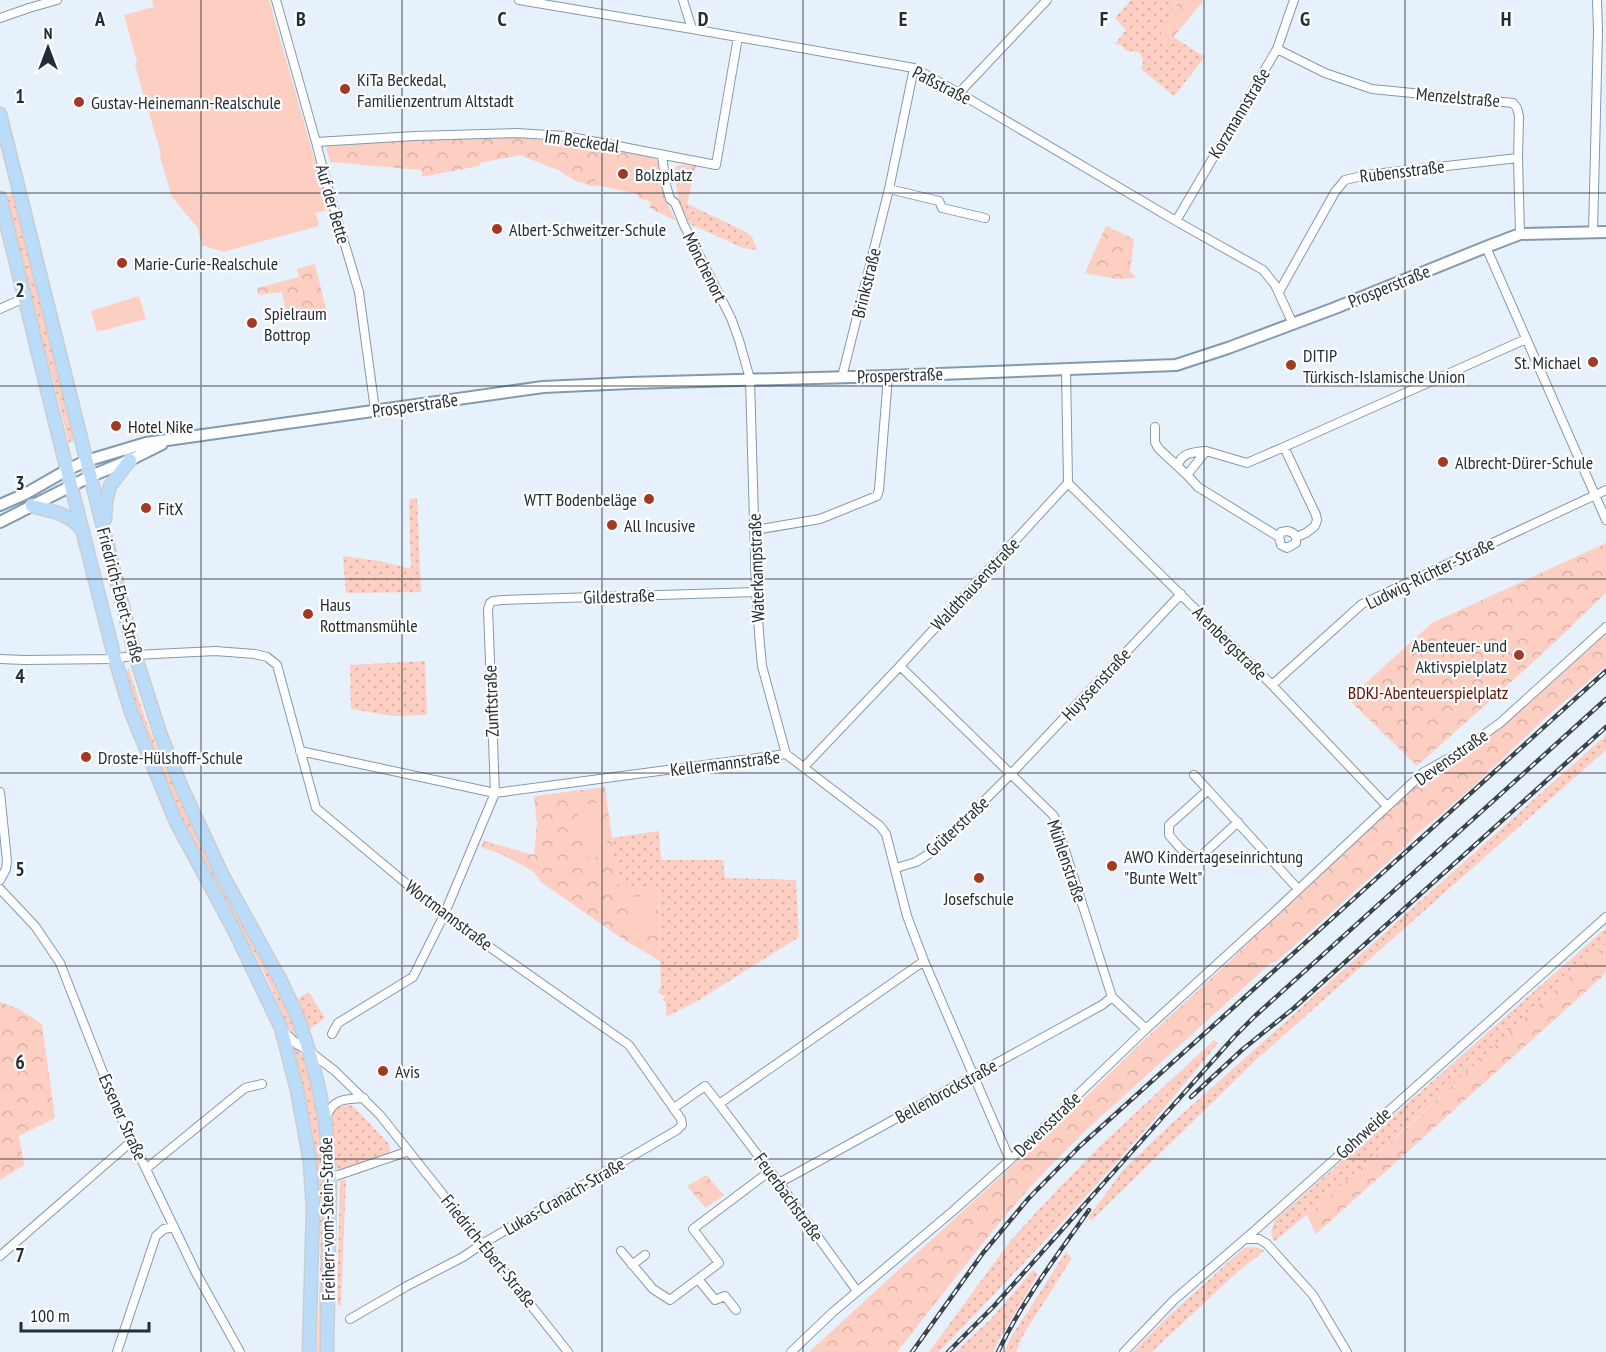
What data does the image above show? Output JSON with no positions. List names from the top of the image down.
{
  "streets": {
    "main road": ["Prosperstraße", "Friedrich-Ebert-Straße", "Freiherr-vom-Stein-Straße"],
    "street": [
      "Paßstraße",
      "Menzelstraße",
      "Korzmannstraße",
      "Im Beckedal",
      "Rubensstraße",
      "Auf der Bette",
      "Mönchenort",
      "Brinkstraße",
      "Waterkampstraße",
      "Ludwig-Richter-Straße",
      "Waldthausenstraße",
      "Gildestraße",
      "Arenbergstraße",
      "Huyssenstraße",
      "Zunftstraße",
      "Devensstraße",
      "Kellermannstraße",
      "Grüterstraße",
      "Mühlenstraße",
      "Wortmannstraße",
      "Bellenbrockstraße",
      "Essener Straße",
      "Gohrweide",
      "Lukas-Cranach-Straße",
      "Feuerbachstraße"
    ]
  },
  "crossings": [
    ["Paßstraße", "Korzmannstraße"],
    ["Paßstraße", "Im Beckedal"],
    ["Paßstraße", "Rubensstraße"],
    ["Paßstraße", "Brinkstraße"],
    ["Paßstraße", "Prosperstraße"],
    ["Menzelstraße", "Korzmannstraße"],
    ["Menzelstraße", "Rubensstraße"],
    ["Menzelstraße", "Prosperstraße"],
    ["Im Beckedal", "Auf der Bette"],
    ["Im Beckedal", "Mönchenort"],
    ["Auf der Bette", "Prosperstraße"],
    ["Mönchenort", "Prosperstraße"],
    ["Mönchenort", "Waterkampstraße"],
    ["Brinkstraße", "Prosperstraße"],
    ["Prosperstraße", "Waterkampstraße"],
    ["Prosperstraße", "Friedrich-Ebert-Straße"],
    ["Waterkampstraße", "Gildestraße"],
    ["Waterkampstraße", "Kellermannstraße"],
    ["Ludwig-Richter-Straße", "Arenbergstraße"],
    ["Waldthausenstraße", "Arenbergstraße"],
    ["Waldthausenstraße", "Kellermannstraße"],
    ["Waldthausenstraße", "Mühlenstraße"],
    ["Friedrich-Ebert-Straße", "Wortmannstraße"],
    ["Friedrich-Ebert-Straße", "Lukas-Cranach-Straße"],
    ["Friedrich-Ebert-Straße", "Freiherr-vom-Stein-Straße"],
    ["Gildestraße", "Zunftstraße"],
    ["Arenbergstraße", "Huyssenstraße"],
    ["Arenbergstraße", "Devensstraße"],
    ["Huyssenstraße", "Grüterstraße"],
    ["Huyssenstraße", "Mühlenstraße"],
    ["Zunftstraße", "Kellermannstraße"],
    ["Devensstraße", "Kellermannstraße"],
    ["Devensstraße", "Mühlenstraße"],
    ["Devensstraße", "Feuerbachstraße"],
    ["Kellermannstraße", "Grüterstraße"],
    ["Kellermannstraße", "Wortmannstraße"],
    ["Kellermannstraße", "Bellenbrockstraße"],
    ["Grüterstraße", "Mühlenstraße"],
    ["Mühlenstraße", "Bellenbrockstraße"],
    ["Wortmannstraße", "Lukas-Cranach-Straße"],
    ["Bellenbrockstraße", "Feuerbachstraße"]
  ],
  "parks": ["BDKJ-Abenteuerspielplatz"],
  "places": [
    "KiTa Beckedal, Familienzentrum Altstadt",
    "Gustav-Heinemann-Realschule",
    "Bolzplatz",
    "Albert-Schweitzer-Schule",
    "Marie-Curie-Realschule",
    "Spielraum Bottrop",
    "St. Michael",
    "DITIP Türkisch-Islamische Union",
    "Hotel Nike",
    "Albrecht-Dürer-Schule",
    "WTT Bodenbeläge",
    "FitX",
    "All Incusive",
    "Haus Rottmansmühle",
    "Abenteuer- und Aktivspielplatz",
    "Droste-Hülshoff-Schule",
    "AWO Kindertageseinrichtung \"Bunte Welt\"",
    "Josefschule",
    "Avis"
  ],
  "scale_bar": "100 m",
  "north": "top",
  "grid": {
    "columns": [
      "A",
      "B",
      "C",
      "D",
      "E",
      "F",
      "G",
      "H"
    ],
    "rows": [
      "1",
      "2",
      "3",
      "4",
      "5",
      "6",
      "7"
    ]
  }
}
